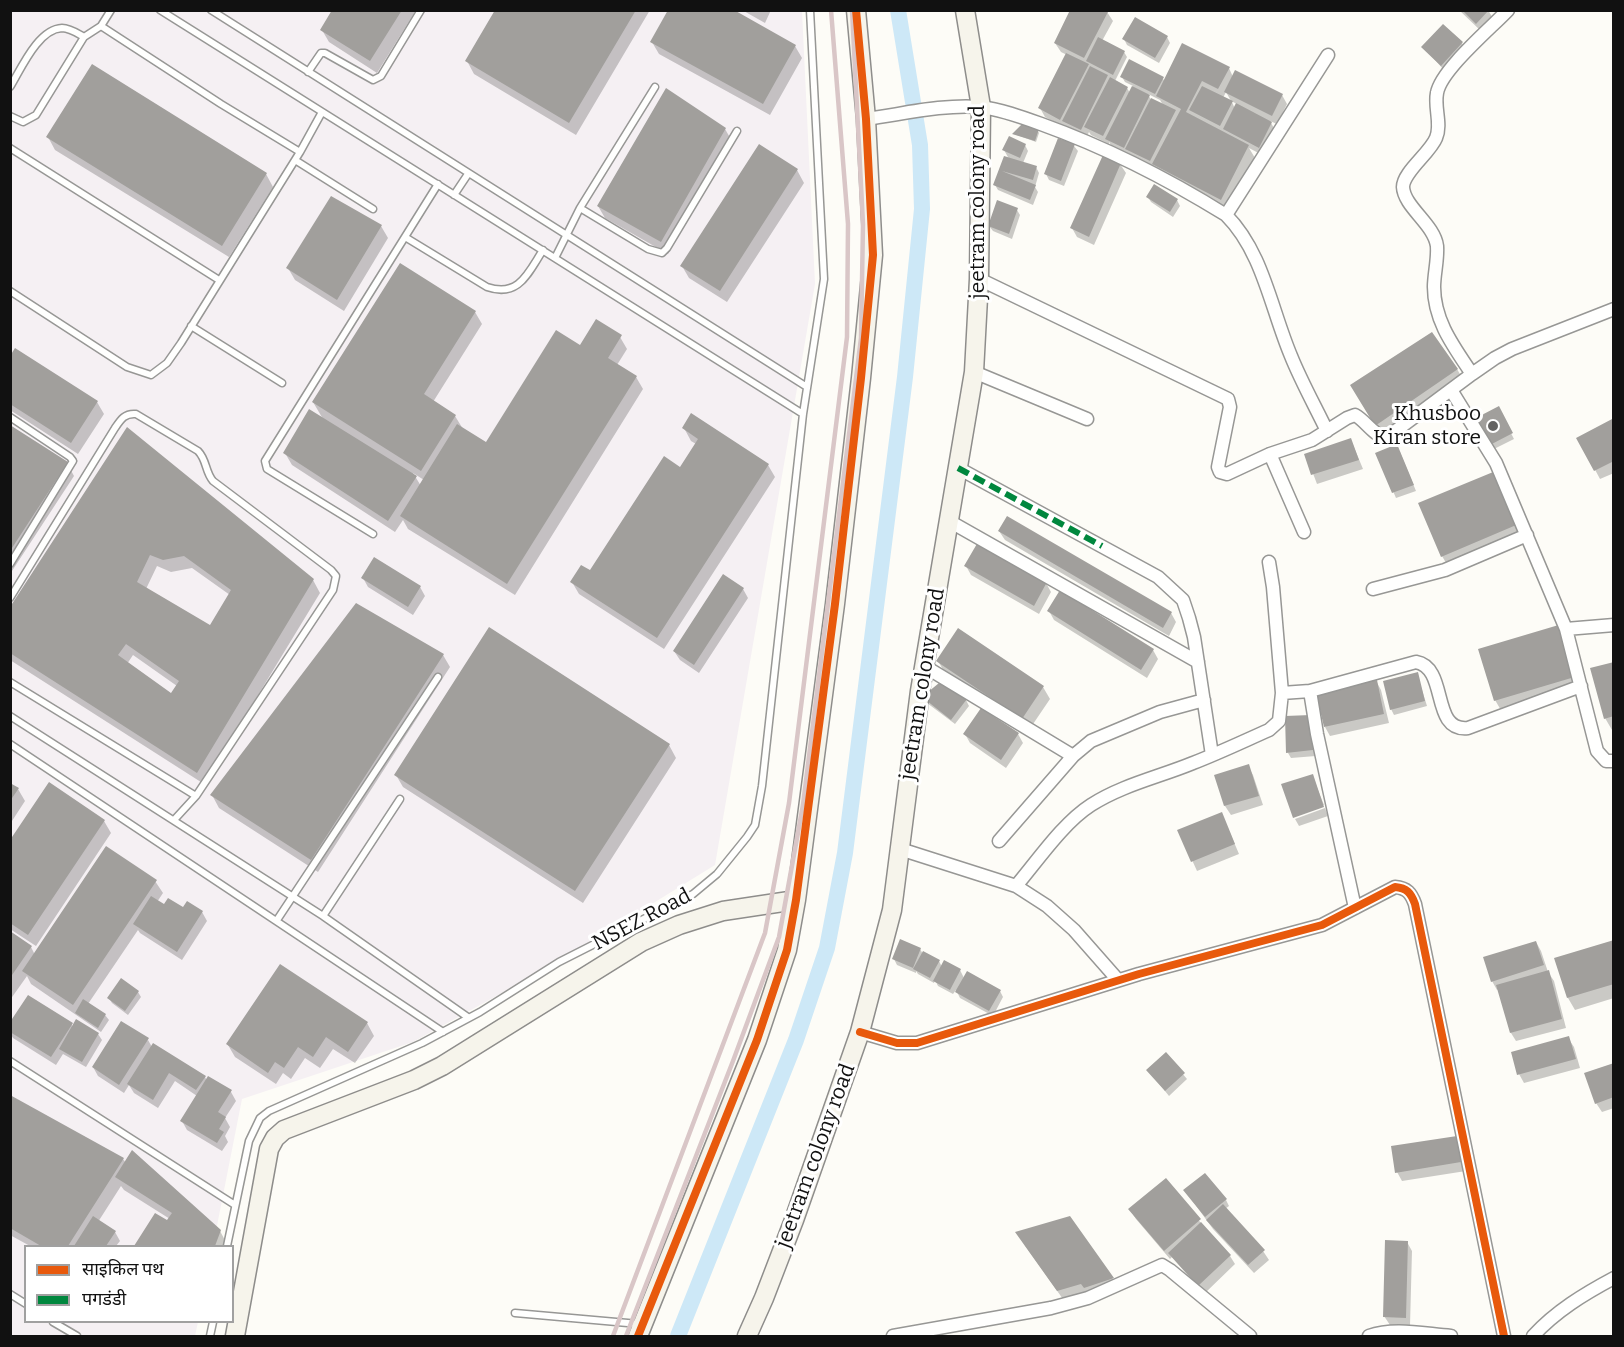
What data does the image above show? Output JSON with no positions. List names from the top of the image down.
{
  "streets": {
    "street": ["jeetram colony road"],
    "lane": ["NSEZ Road"]
  },
  "places": ["Khusboo Kiran store"],
  "legend": ["साइकिल पथ", "पगडंडी"]
}
